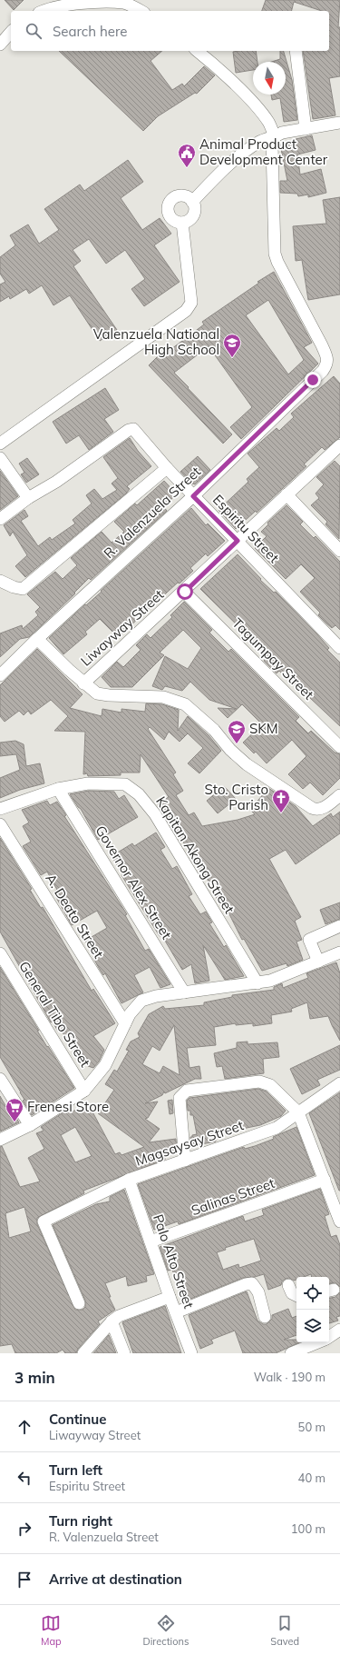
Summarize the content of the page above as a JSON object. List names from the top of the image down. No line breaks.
{"streets":{"street":["R. Valenzuela Street","Espiritu Street","Liwayway Street","Tagumpay Street","Kapitan Akong Street","Governor Alex Street","A. Deato Street","General Tibo Street","Magsaysay Street","Salinas Street","Palo Alto Street"]},"crossings":[["R. Valenzuela Street","Espiritu Street"],["Espiritu Street","Liwayway Street"],["Liwayway Street","Tagumpay Street"],["Kapitan Akong Street","Governor Alex Street"],["Magsaysay Street","Palo Alto Street"],["Salinas Street","Palo Alto Street"]],"places":{"public building":["Animal Product Development Center"],"school or university":["Valenzuela National High School","SKM"],"church":["Sto. Cristo Parish"],"supermarket":["Frenesi Store"]},"north":"bottom","page":{"search":"Search here","heading":["3 min","Walk · 190 m"],"list":[["Continue","Liwayway Street","50 m"],["Turn left","Espiritu Street","40 m"],["Turn right","R. Valenzuela Street","100 m"],"Arrive at destination"],"nav":["Map","Directions","Saved"]}}
